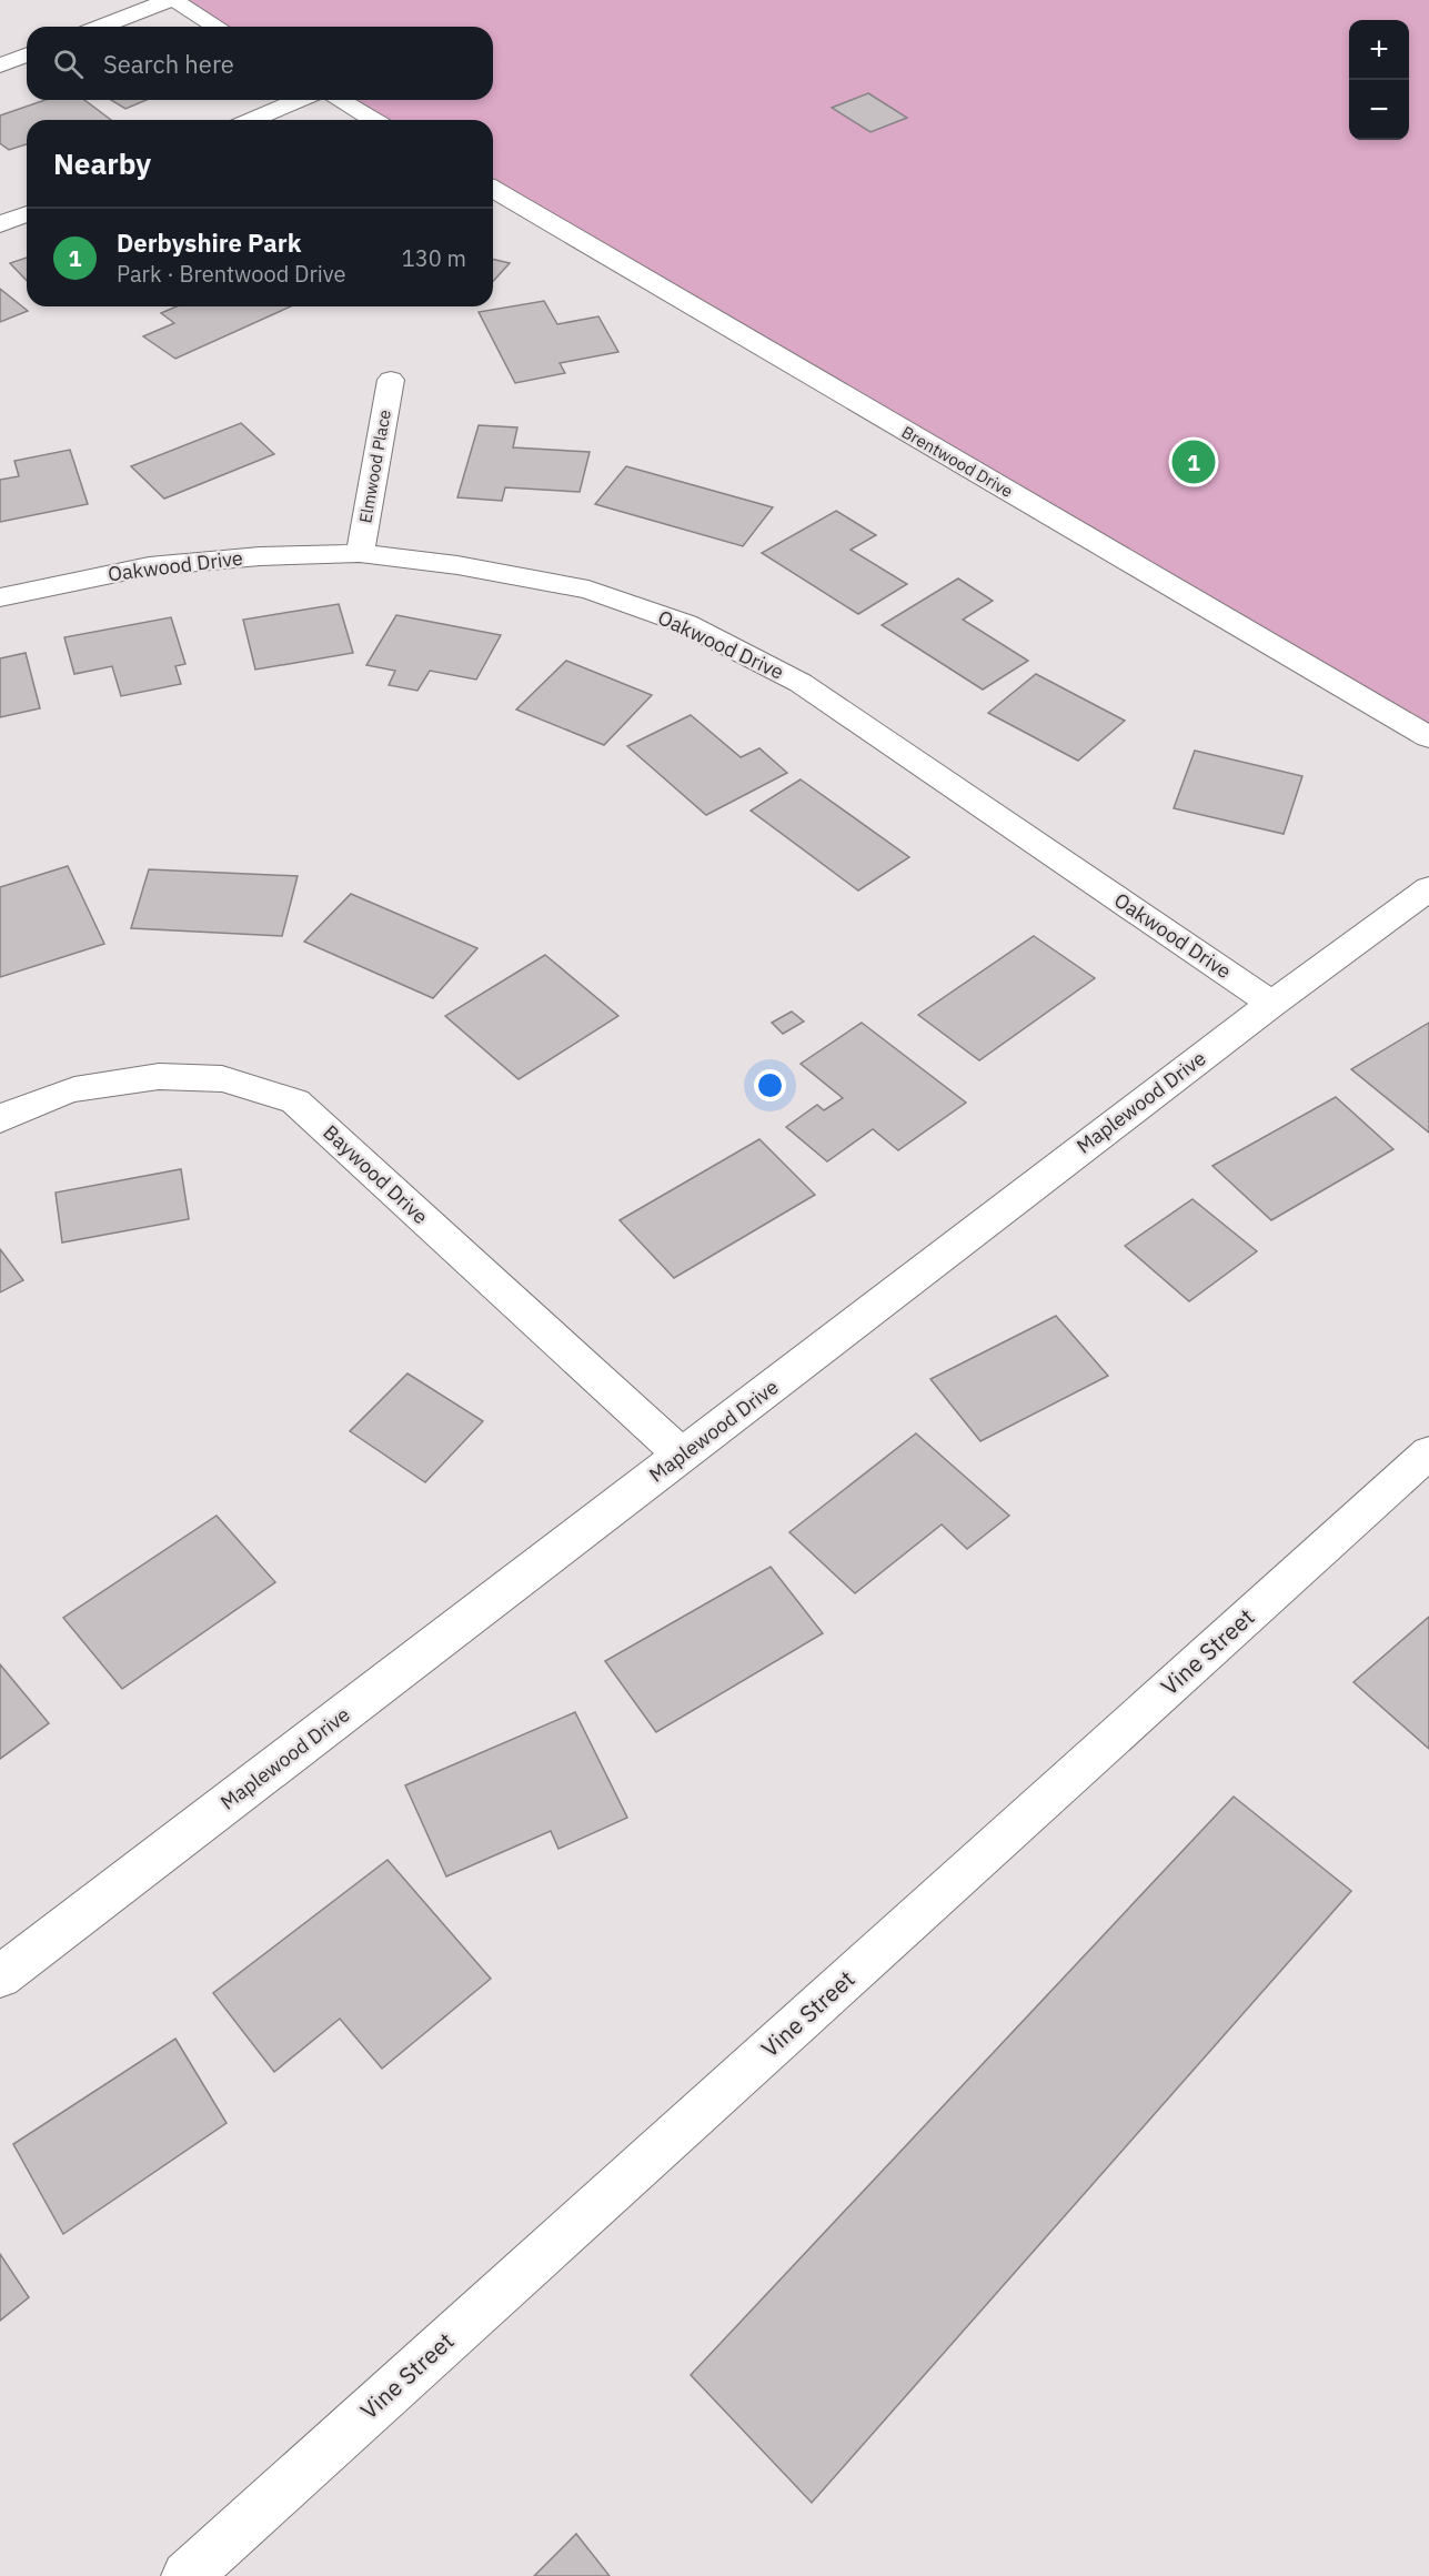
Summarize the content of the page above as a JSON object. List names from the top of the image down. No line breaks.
{"streets":{"street":["Brentwood Drive","Elmwood Place","Oakwood Drive","Maplewood Drive","Baywood Drive","Vine Street"]},"crossings":[["Elmwood Place","Oakwood Drive"],["Oakwood Drive","Maplewood Drive"],["Maplewood Drive","Baywood Drive"]],"page":{"map_buttons":["+","−"],"search":"Search here","heading":"Nearby","list":[{"mark":"1","name":"Derbyshire Park","note":"Park · Brentwood Drive","value":"130 m"}],"pins":"1"}}
